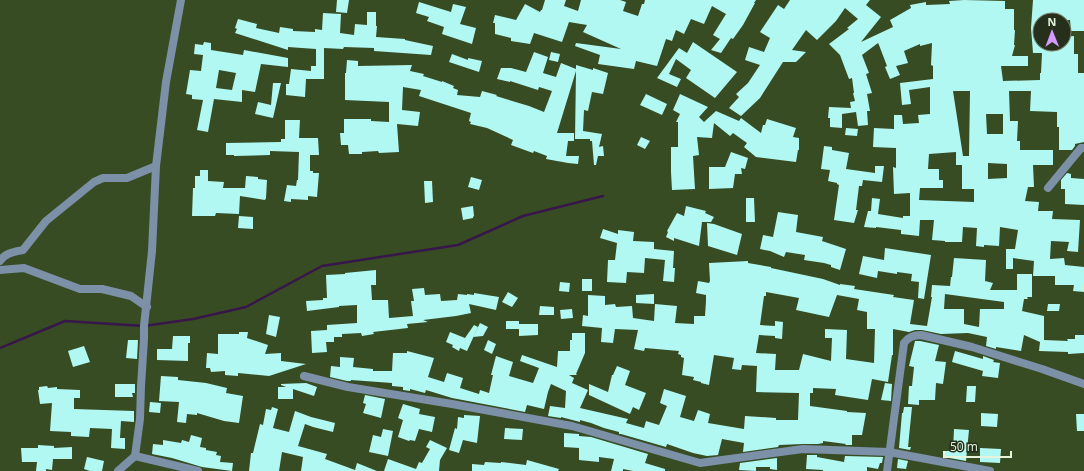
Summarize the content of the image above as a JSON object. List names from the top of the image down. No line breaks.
{"scale_bar":"50 m","north":"top"}
